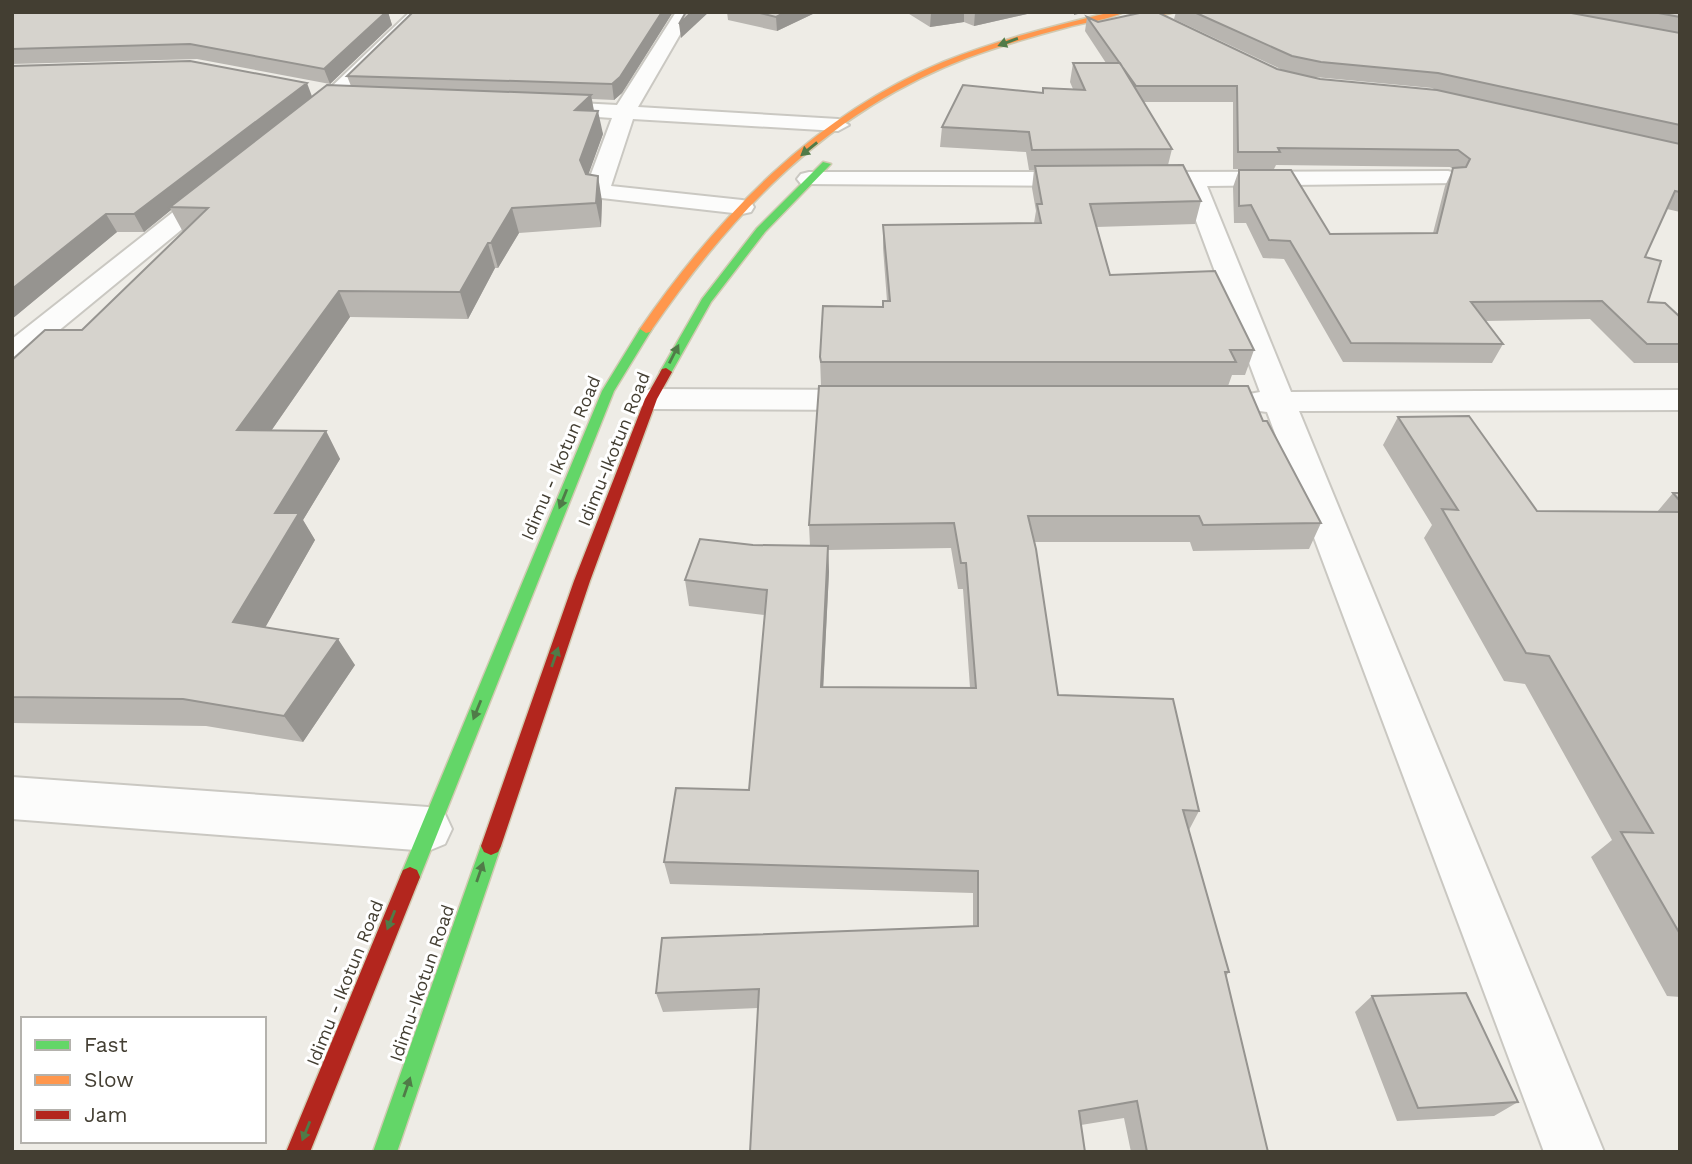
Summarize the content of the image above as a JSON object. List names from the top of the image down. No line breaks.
{"streets":{"main road":["Idimu-Ikotun Road","Idimu - Ikotun Road"]},"one_way":["Idimu-Ikotun Road","Idimu - Ikotun Road"],"legend":["Fast","Slow","Jam"]}
